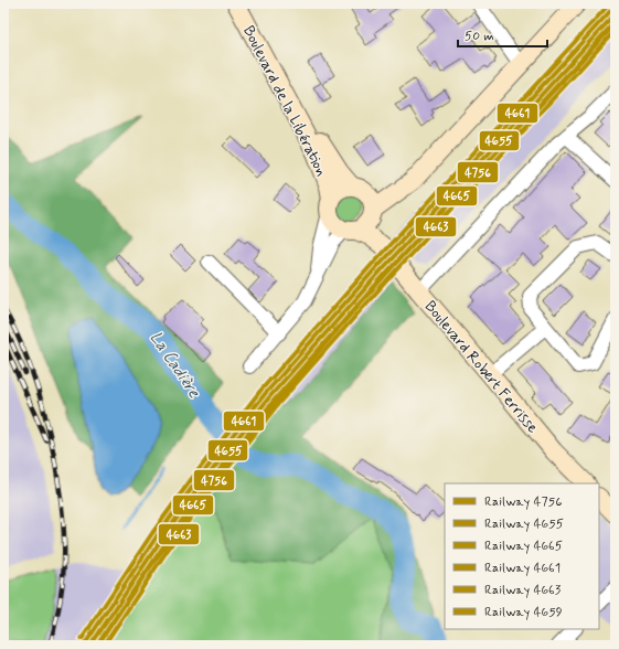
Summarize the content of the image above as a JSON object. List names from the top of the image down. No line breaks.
{"streets":{"street":["Boulevard de la Libération","Boulevard Robert Ferrisse"]},"crossings":[["Boulevard de la Libération","Boulevard Robert Ferrisse"]],"water":["La Cadière"],"lines":["rail line 4659","rail line 4661","rail line 4655","rail line 4665","rail line 4756","rail line 4663"],"legend":["Railway 4756","Railway 4655","Railway 4665","Railway 4661","Railway 4663","Railway 4659"],"scale_bar":"50 m"}
